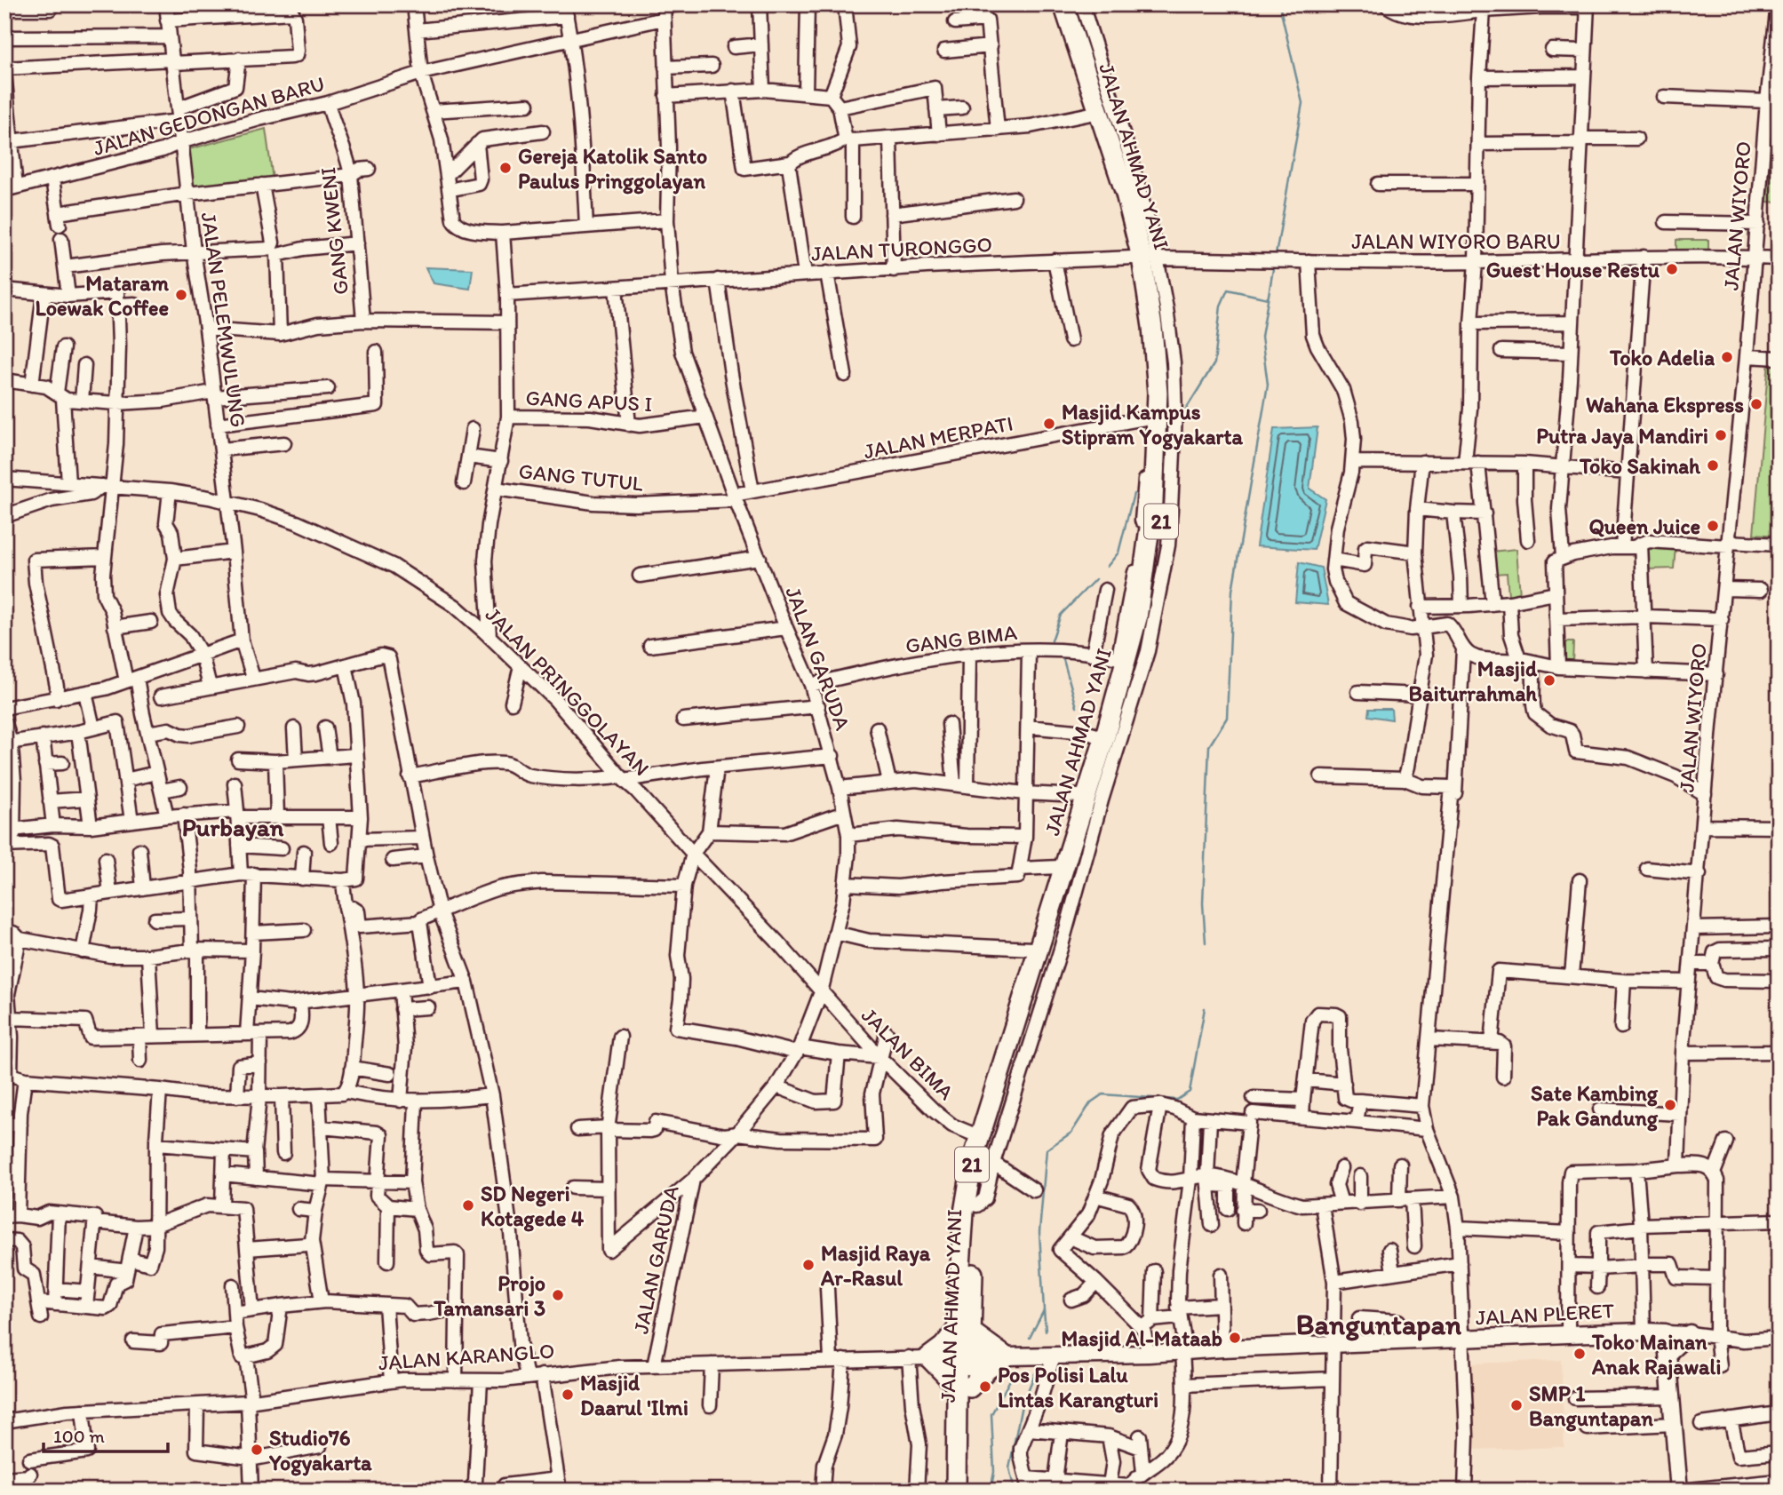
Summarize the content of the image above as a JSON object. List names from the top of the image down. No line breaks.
{"streets":{"highway":["JALAN AHMAD YANI","21"],"main road":["JALAN PLERET"],"street":["JALAN GEDONGAN BARU","JALAN WIYORO","GANG KWENI","JALAN WIYORO BARU","JALAN TURONGGO","JALAN PELEMWULUNG","GANG APUS I","JALAN MERPATI","GANG TUTUL","GANG BIMA","JALAN GARUDA","JALAN PRINGGOLAYAN","JALAN BIMA","JALAN KARANGLO"]},"crossings":[["JALAN GEDONGAN BARU","GANG KWENI"],["JALAN GEDONGAN BARU","JALAN PELEMWULUNG"],["JALAN GEDONGAN BARU","JALAN GARUDA"],["JALAN AHMAD YANI","JALAN PLERET"],["JALAN AHMAD YANI","JALAN KARANGLO"],["JALAN WIYORO","JALAN WIYORO BARU"],["JALAN TURONGGO","JALAN GARUDA"],["JALAN PELEMWULUNG","JALAN PRINGGOLAYAN"],["GANG APUS I","JALAN GARUDA"],["JALAN MERPATI","GANG TUTUL"],["JALAN MERPATI","JALAN GARUDA"],["GANG TUTUL","JALAN GARUDA"],["GANG BIMA","JALAN GARUDA"],["JALAN GARUDA","JALAN PRINGGOLAYAN"],["JALAN GARUDA","JALAN BIMA"],["JALAN GARUDA","JALAN KARANGLO"],["JALAN PRINGGOLAYAN","JALAN BIMA"],["JALAN PLERET","JALAN KARANGLO"]],"districts":["Purbayan","Banguntapan"],"places":["Gereja Katolik Santo Paulus Pringgolayan","Guest House Restu","Mataram Loewak Coffee","Toko Adelia","Wahana Ekspress","Masjid Kampus Stipram Yogyakarta","Putra Jaya Mandiri","Toko Sakinah","Queen Juice","Masjid Baiturrahmah","Sate Kambing Pak Gandung","SD Negeri Kotagede 4","Masjid Raya Ar-Rasul","Projo Tamansari 3","Masjid Al-Mataab","Toko Mainan Anak Rajawali","Pos Polisi Lalu Lintas Karangturi","Masjid Daarul 'Ilmi","SMP 1 Banguntapan","Studio76 Yogyakarta"],"scale_bar":"100 m"}
